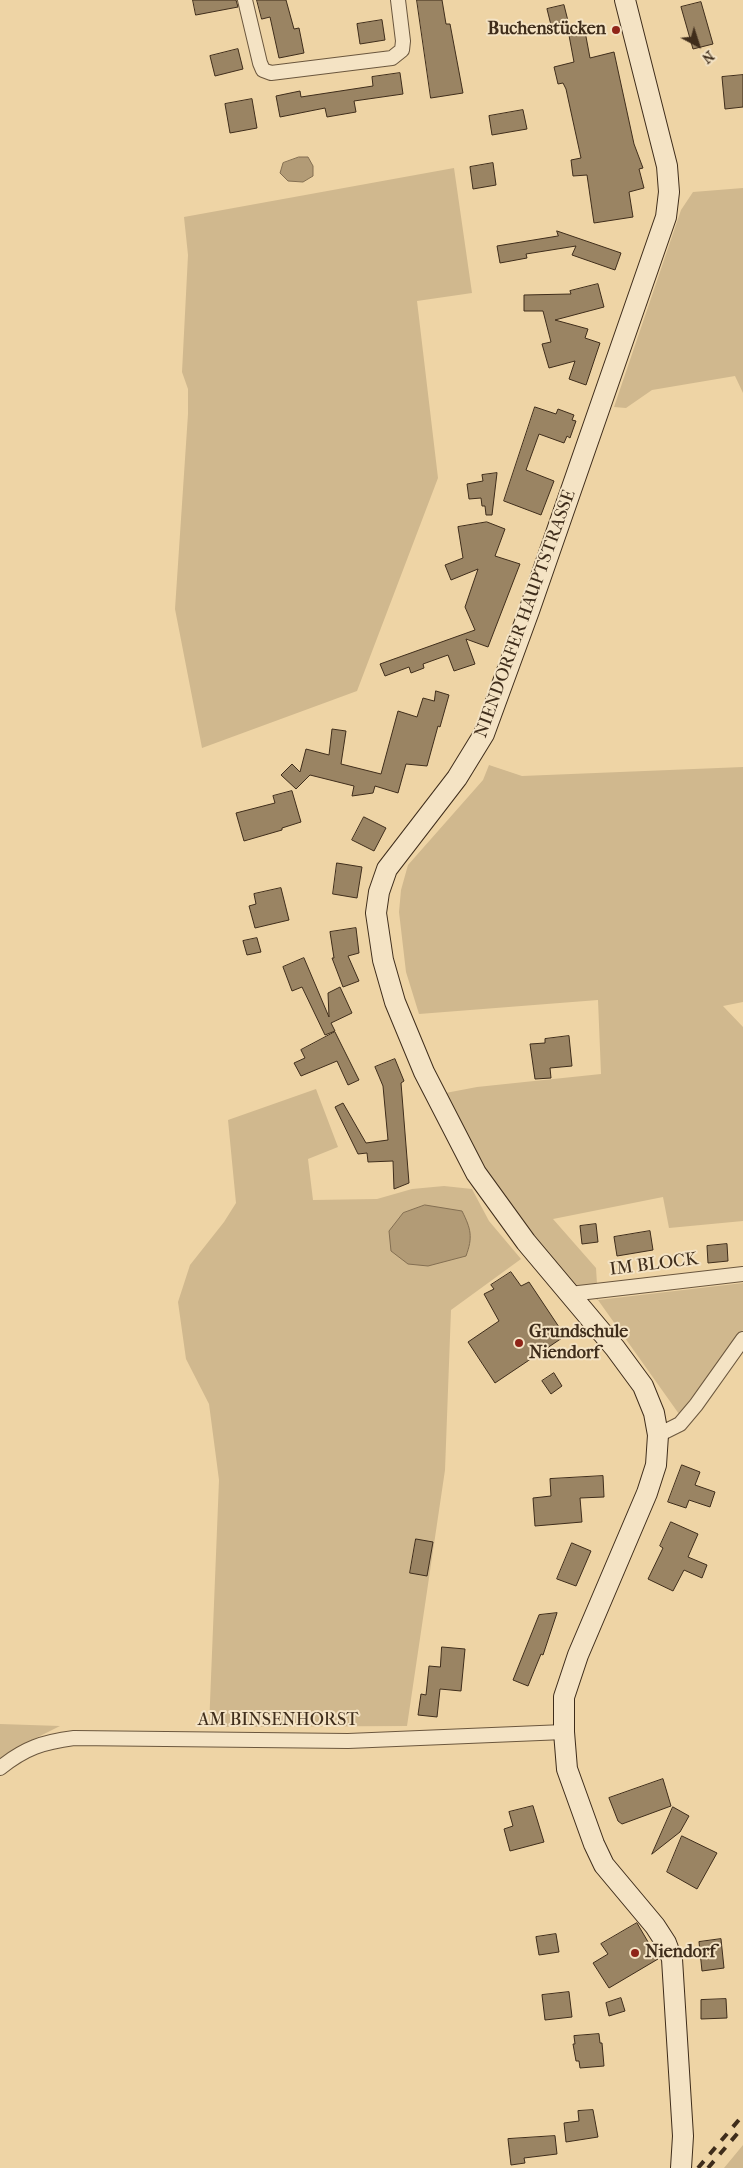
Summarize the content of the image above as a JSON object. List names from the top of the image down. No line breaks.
{"streets":{"main road":["NIENDORFER HAUPTSTRASSE"],"street":["IM BLOCK","AM BINSENHORST"]},"crossings":[["NIENDORFER HAUPTSTRASSE","IM BLOCK"],["NIENDORFER HAUPTSTRASSE","AM BINSENHORST"]],"places":["Buchenstücken","Grundschule Niendorf","Niendorf"],"north":"bottom right"}
